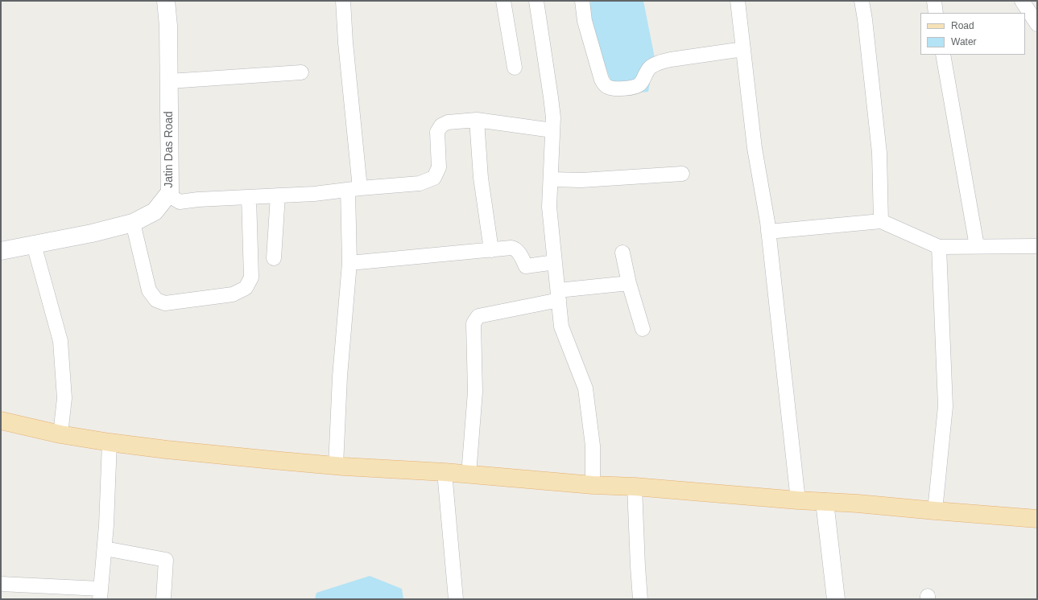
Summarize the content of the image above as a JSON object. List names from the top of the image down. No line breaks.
{"streets":{"street":["Jatin Das Road"]},"legend":["Road","Water"]}
